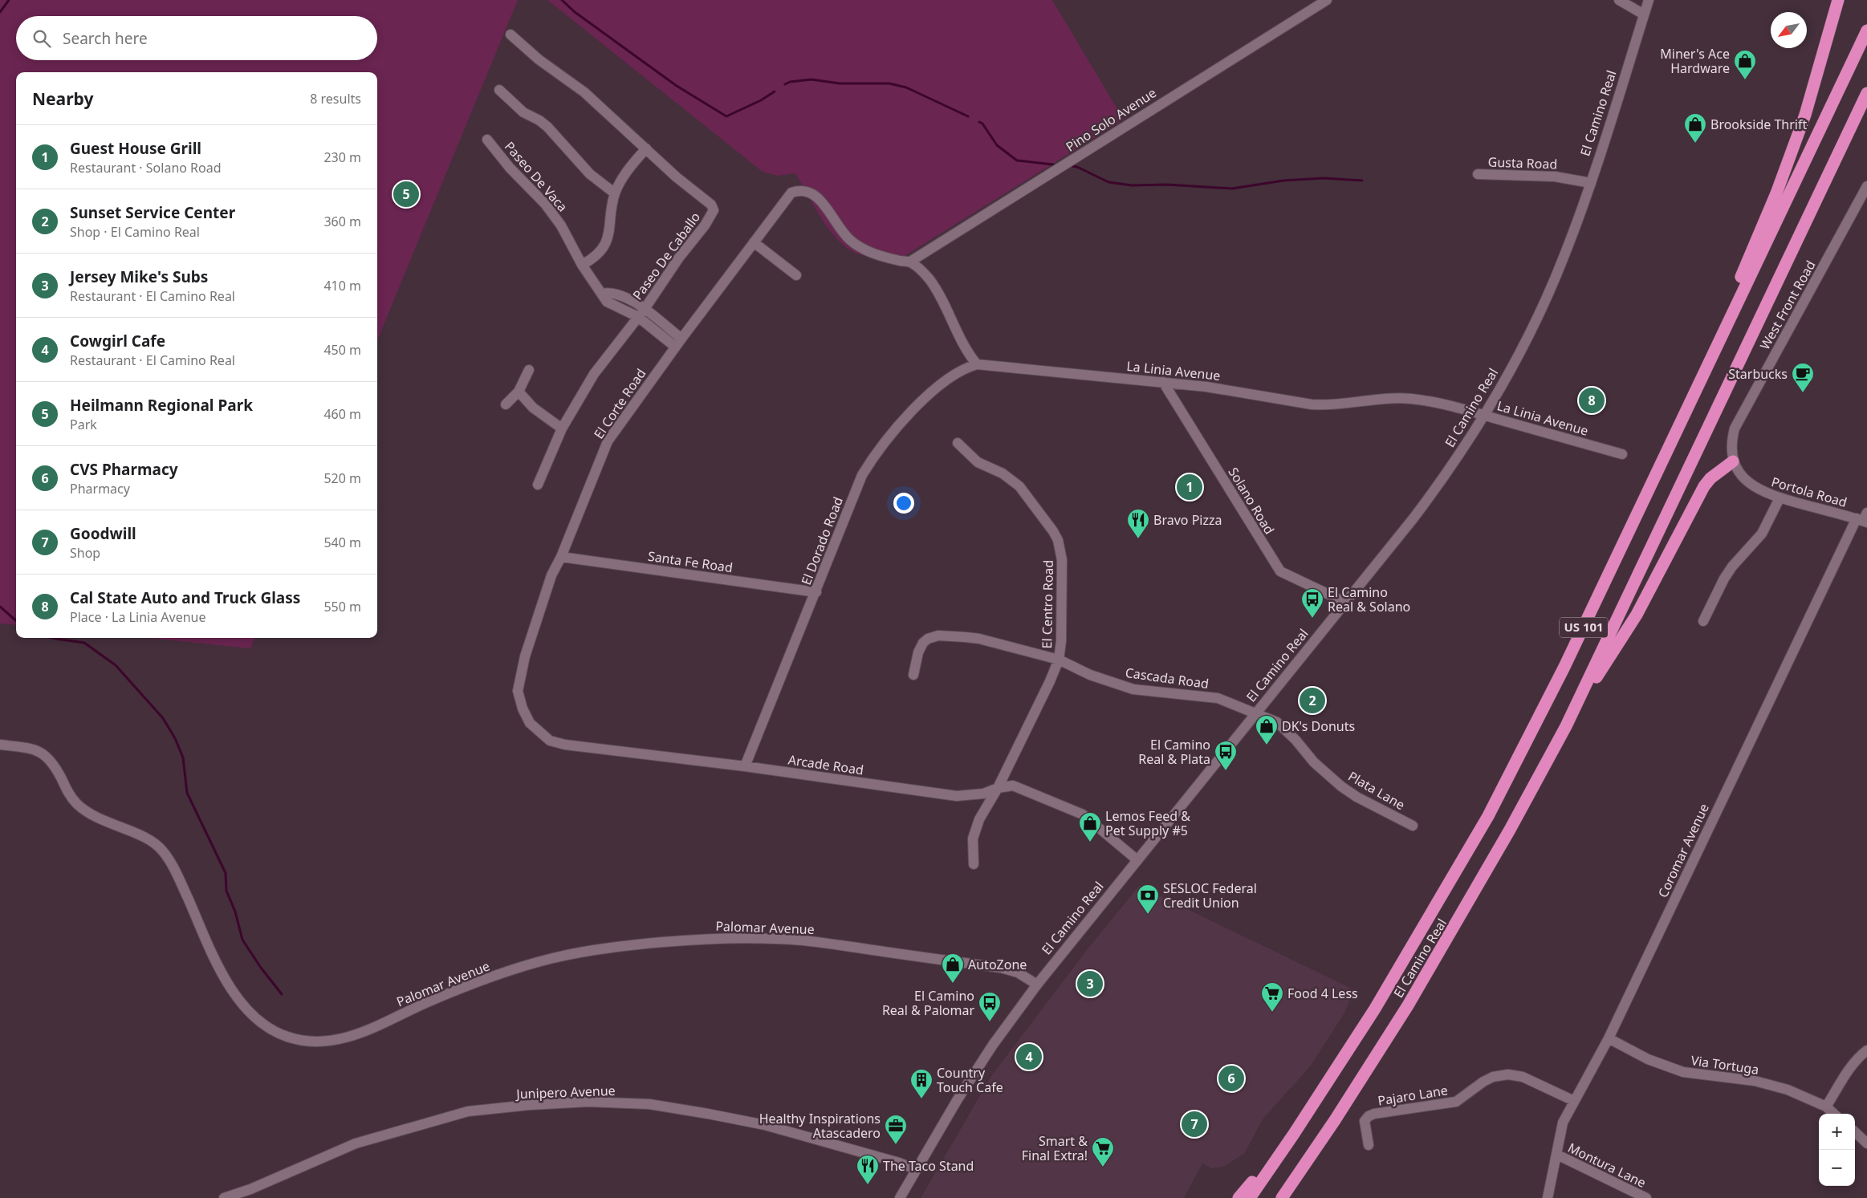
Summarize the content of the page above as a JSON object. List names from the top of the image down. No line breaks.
{"streets":{"highway":["El Camino Real","US 101"],"street":["Pino Solo Avenue","Gusta Road","Paseo De Vaca","Paseo De Caballo","West Front Road","La Linia Avenue","El Corte Road","Portola Road","Solano Road","El Dorado Road","Santa Fe Road","El Centro Road","Cascada Road","Arcade Road","Plata Lane","Coromar Avenue","Palomar Avenue","Via Tortuga","Junipero Avenue","Pajaro Lane","Montura Lane"]},"crossings":[["El Camino Real","Gusta Road"],["El Camino Real","La Linia Avenue"],["El Camino Real","Solano Road"],["El Camino Real","Cascada Road"],["El Camino Real","Arcade Road"],["El Camino Real","Plata Lane"],["El Camino Real","Palomar Avenue"],["El Camino Real","Junipero Avenue"],["Pino Solo Avenue","El Corte Road"],["Paseo De Vaca","Paseo De Caballo"],["Paseo De Vaca","El Corte Road"],["West Front Road","Portola Road"],["La Linia Avenue","Solano Road"],["La Linia Avenue","El Dorado Road"],["El Corte Road","Santa Fe Road"],["El Corte Road","Arcade Road"],["Portola Road","Coromar Avenue"],["El Dorado Road","Santa Fe Road"],["El Dorado Road","Arcade Road"],["El Centro Road","Cascada Road"],["El Centro Road","Arcade Road"],["Cascada Road","Plata Lane"],["Coromar Avenue","Via Tortuga"],["Coromar Avenue","Pajaro Lane"],["Coromar Avenue","Montura Lane"]],"places":{"shop":["Miner's Ace Hardware","Brookside Thrift","DK's Donuts","Lemos Feed & Pet Supply #5","AutoZone"],"cafe":["Starbucks"],"restaurant":["Bravo Pizza","The Taco Stand"],"bus stop":["El Camino Real & Solano","El Camino Real & Plata","El Camino Real & Palomar"],"bank":["SESLOC Federal Credit Union"],"supermarket":["Food 4 Less","Smart & Final Extra!"],"building":["Country Touch Cafe"],"office":["Healthy Inspirations Atascadero"]},"north":"bottom left","page":{"search":"Search here","heading":["Nearby","8 results"],"list":[{"mark":"1","name":"Guest House Grill","note":"Restaurant · Solano Road","value":"230 m"},{"mark":"2","name":"Sunset Service Center","note":"Shop · El Camino Real","value":"360 m"},{"mark":"3","name":"Jersey Mike's Subs","note":"Restaurant · El Camino Real","value":"410 m"},{"mark":"4","name":"Cowgirl Cafe","note":"Restaurant · El Camino Real","value":"450 m"},{"mark":"5","name":"Heilmann Regional Park","note":"Park","value":"460 m"},{"mark":"6","name":"CVS Pharmacy","note":"Pharmacy","value":"520 m"},{"mark":"7","name":"Goodwill","note":"Shop","value":"540 m"},{"mark":"8","name":"Cal State Auto and Truck Glass","note":"Place · La Linia Avenue","value":"550 m"}],"pins":["5","8","1","2","3","4","6","7"],"map_buttons":["+","−"]}}
